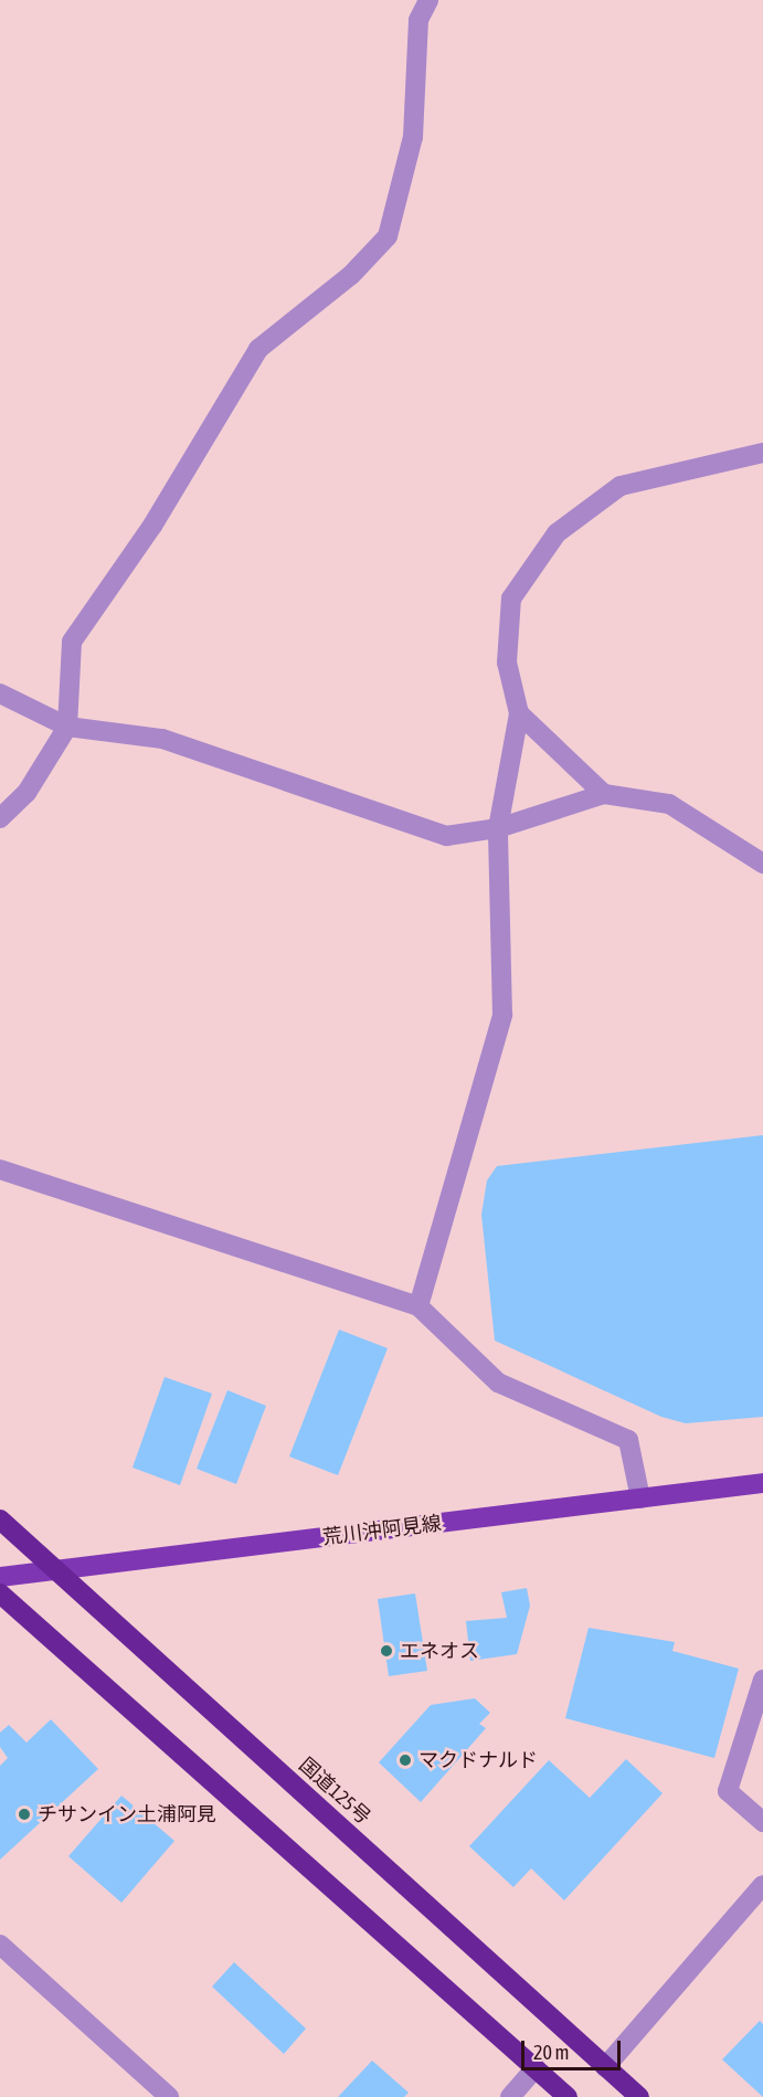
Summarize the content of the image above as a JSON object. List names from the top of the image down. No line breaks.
{"streets":{"highway":["国道125号"],"main road":["荒川沖阿見線"]},"crossings":[["荒川沖阿見線","国道125号"]],"places":["エネオス","マクドナルド","チサンイン土浦阿見"],"scale_bar":"20 m"}
